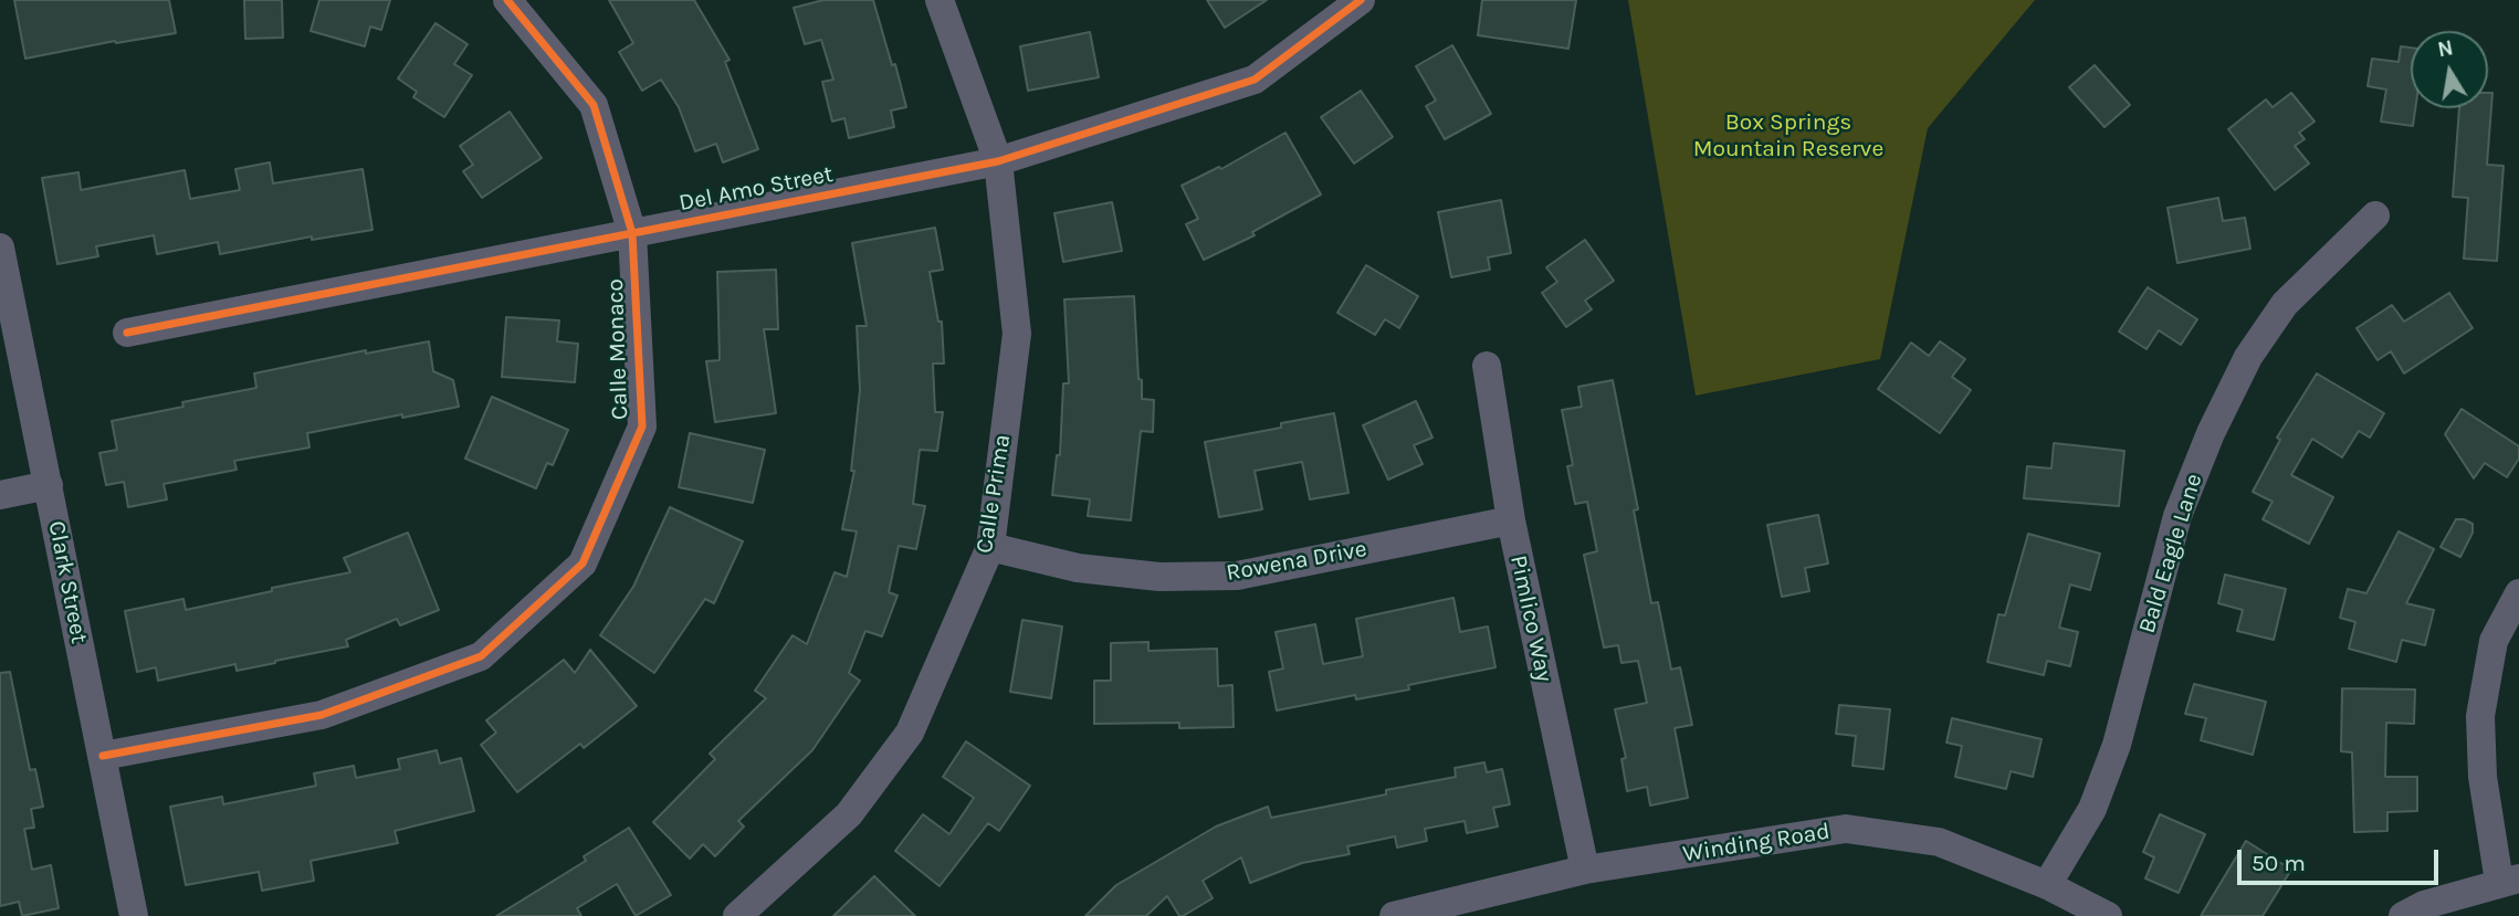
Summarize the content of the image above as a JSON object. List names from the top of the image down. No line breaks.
{"streets":{"street":["Del Amo Street","Calle Monaco","Calle Prima","Bald Eagle Lane","Rowena Drive","Clark Street","Pimlico Way","Winding Road"]},"crossings":[["Del Amo Street","Calle Monaco"],["Del Amo Street","Calle Prima"],["Calle Monaco","Clark Street"],["Calle Prima","Rowena Drive"],["Bald Eagle Lane","Winding Road"],["Rowena Drive","Pimlico Way"],["Pimlico Way","Winding Road"]],"parks":["Box Springs Mountain Reserve"],"scale_bar":"50 m","north":"top"}
